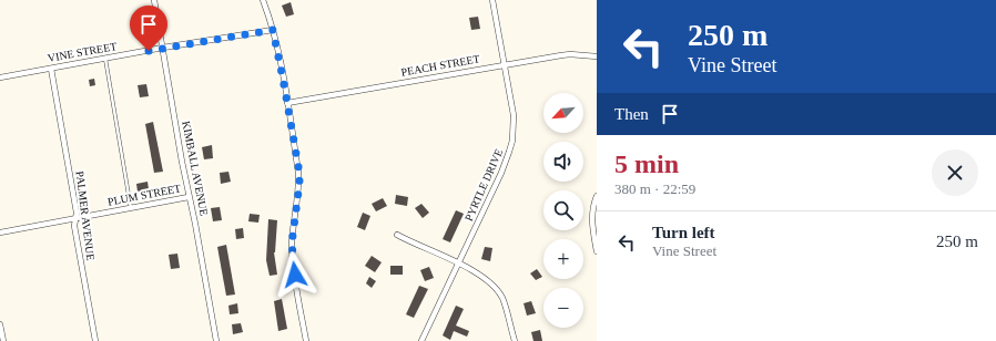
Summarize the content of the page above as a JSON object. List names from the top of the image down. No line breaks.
{"streets":{"street":["VINE STREET","PEACH STREET","KIMBALL AVENUE","PYRTLE DRIVE","PLUM STREET","PALMER AVENUE"]},"crossings":[["VINE STREET","KIMBALL AVENUE"],["VINE STREET","PALMER AVENUE"],["PEACH STREET","PYRTLE DRIVE"],["KIMBALL AVENUE","PLUM STREET"],["PLUM STREET","PALMER AVENUE"]],"north":"bottom left","page":{"turn":["250 m","Vine Street"],"map_buttons":["+","−"],"then":"Then","heading":["5 min","380 m · 22:59"],"list":[{"name":"Turn left","note":"Vine Street","value":"250 m"}]}}
